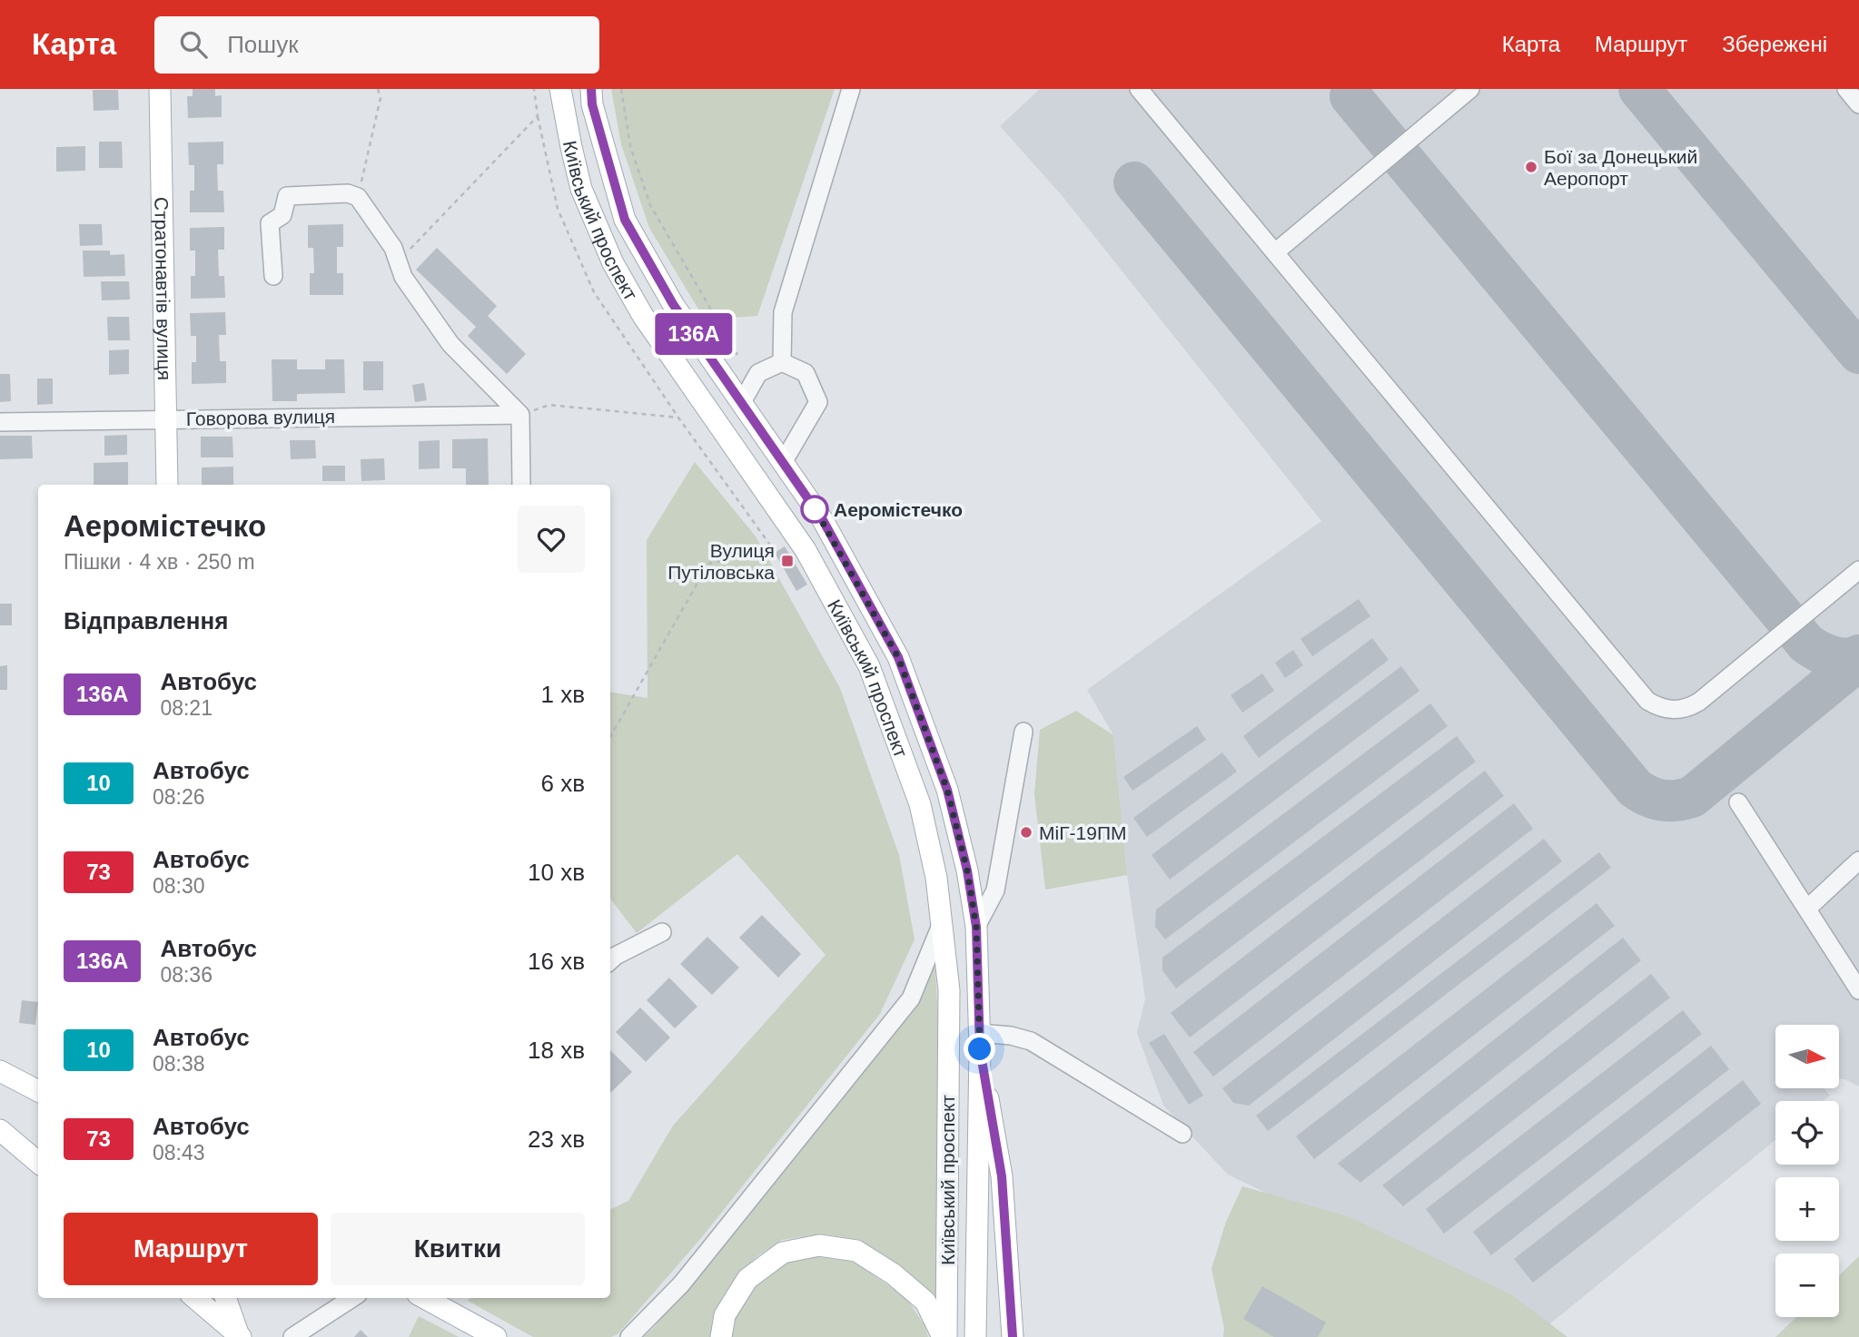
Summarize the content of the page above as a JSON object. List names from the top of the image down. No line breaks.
{"streets":{"main road":["Київський проспект","Стратонавтів вулиця"],"street":["Говорова вулиця"]},"crossings":[["Стратонавтів вулиця","Говорова вулиця"]],"places":{"other":["Бої за Донецький Аеропорт","Аеромістечко","МіГ-19ПМ"],"transit":["Вулиця Путіловська"]},"lines":["bus line 136А"],"north":"right","page":{"header":"Карта","search":"Пошук","nav":["Карта","Маршрут","Збережені"],"on_map":"136А","heading":[["Аеромістечко","Пішки · 4 хв · 250 m"],"Відправлення"],"list":[{"mark":"136А","name":"Автобус","note":"08:21","value":"1 хв"},{"mark":"10","name":"Автобус","note":"08:26","value":"6 хв"},{"mark":"73","name":"Автобус","note":"08:30","value":"10 хв"},{"mark":"136А","name":"Автобус","note":"08:36","value":"16 хв"},{"mark":"10","name":"Автобус","note":"08:38","value":"18 хв"},{"mark":"73","name":"Автобус","note":"08:43","value":"23 хв"}],"map_buttons":["+","−"],"buttons":["Маршрут","Квитки"]}}
